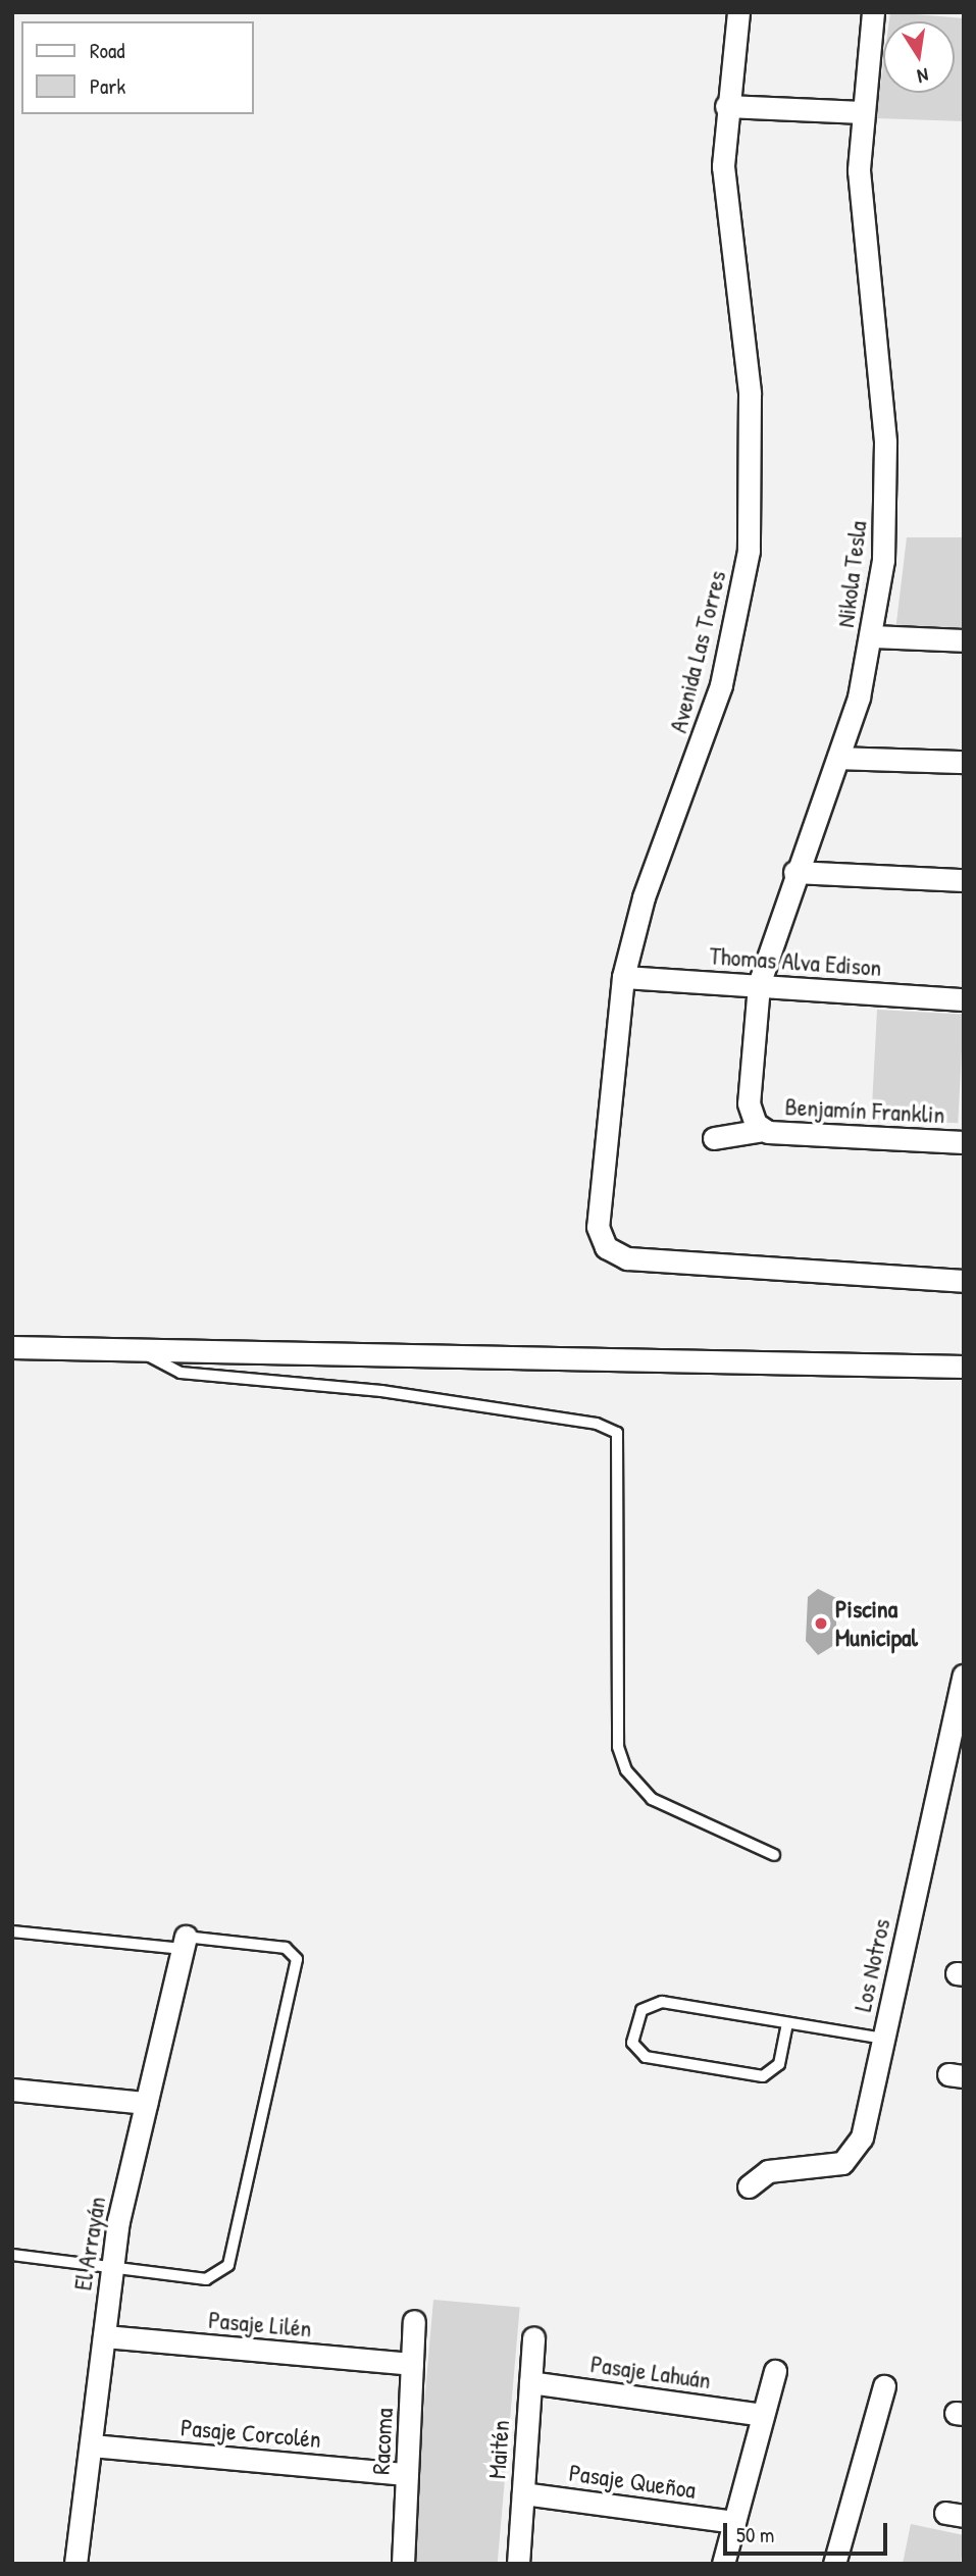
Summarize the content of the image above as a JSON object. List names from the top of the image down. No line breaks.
{"streets":{"street":["Nikola Tesla","Avenida Las Torres","Thomas Alva Edison","Benjamín Franklin","Los Notros","El Arrayán","Pasaje Lilén","Pasaje Lahuán","Pasaje Corcolén","Racoma","Maitén","Pasaje Queñoa"]},"crossings":[["Nikola Tesla","Thomas Alva Edison"],["Nikola Tesla","Benjamín Franklin"],["Avenida Las Torres","Thomas Alva Edison"],["El Arrayán","Pasaje Lilén"],["El Arrayán","Pasaje Corcolén"],["Pasaje Lilén","Racoma"],["Pasaje Lahuán","Maitén"],["Pasaje Corcolén","Racoma"],["Maitén","Pasaje Queñoa"]],"places":["Piscina Municipal"],"legend":["Road","Park"],"scale_bar":"50 m","north":"bottom"}
